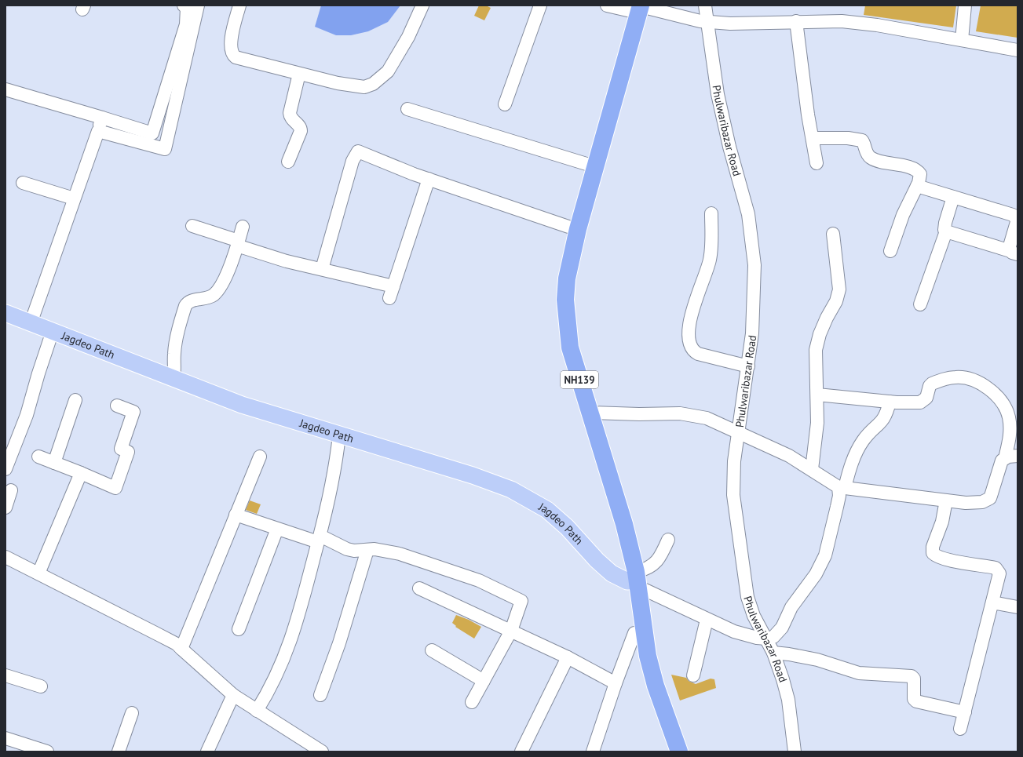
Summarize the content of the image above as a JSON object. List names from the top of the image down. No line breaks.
{"streets":{"highway":["NH139"],"main road":["Jagdeo Path"],"street":["Phulwaribazar Road"]},"crossings":[["Jagdeo Path","NH139"]]}
